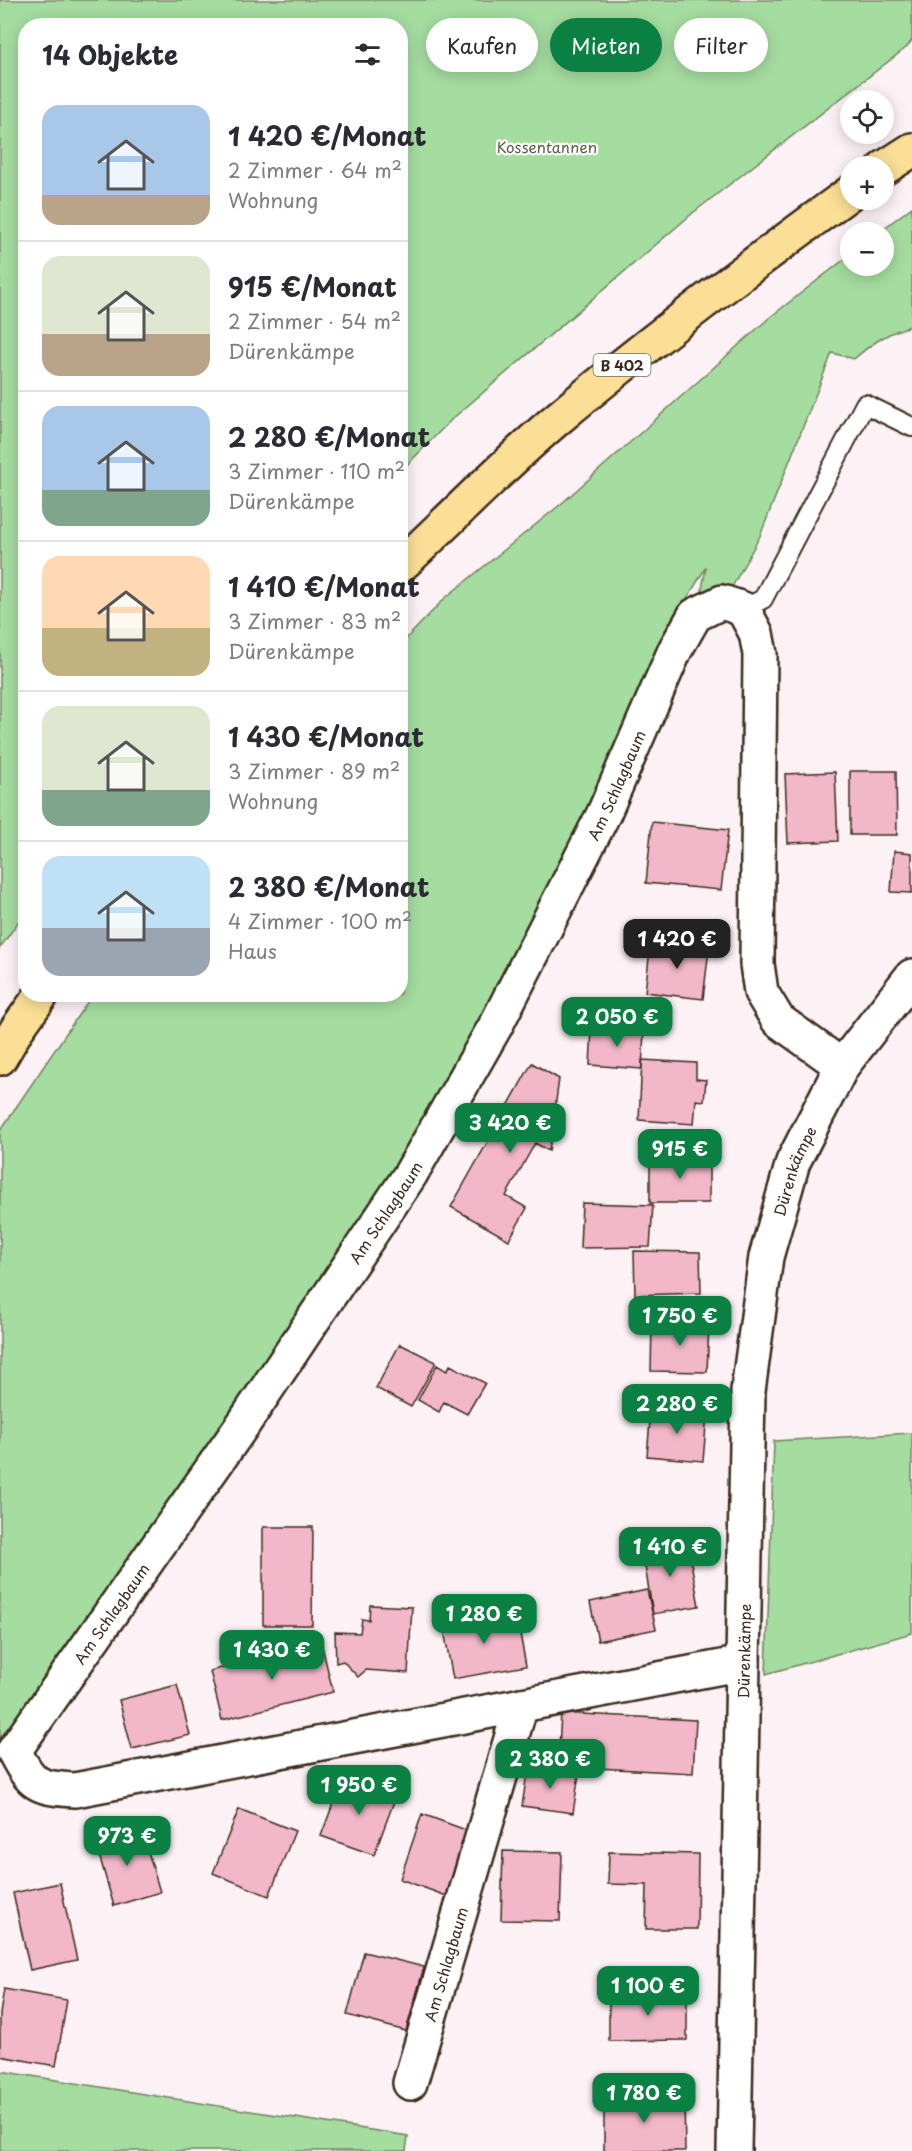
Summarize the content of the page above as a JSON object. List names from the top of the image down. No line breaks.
{"streets":{"main road":["B 402"],"street":["Am Schlagbaum","Dürenkämpe"]},"crossings":[["Am Schlagbaum","Dürenkämpe"]],"parks":["Kossentannen"],"page":{"chip":["Kaufen","Mieten","Filter"],"heading":"14 Objekte","map_buttons":["+","−"],"list":[{"name":"1 420 €/Monat","note":"2 Zimmer · 64 m² · Wohnung"},{"name":"915 €/Monat","note":"2 Zimmer · 54 m² · Dürenkämpe"},{"name":"2 280 €/Monat","note":"3 Zimmer · 110 m² · Dürenkämpe"},{"name":"1 410 €/Monat","note":"3 Zimmer · 83 m² · Dürenkämpe"},{"name":"1 430 €/Monat","note":"3 Zimmer · 89 m² · Wohnung"},{"name":"2 380 €/Monat","note":"4 Zimmer · 100 m² · Haus"}],"price":["1 420 €","2 050 €","3 420 €","915 €","1 750 €","2 280 €","1 410 €","1 280 €","1 430 €","2 380 €","1 950 €","973 €","1 100 €","1 780 €"]}}
